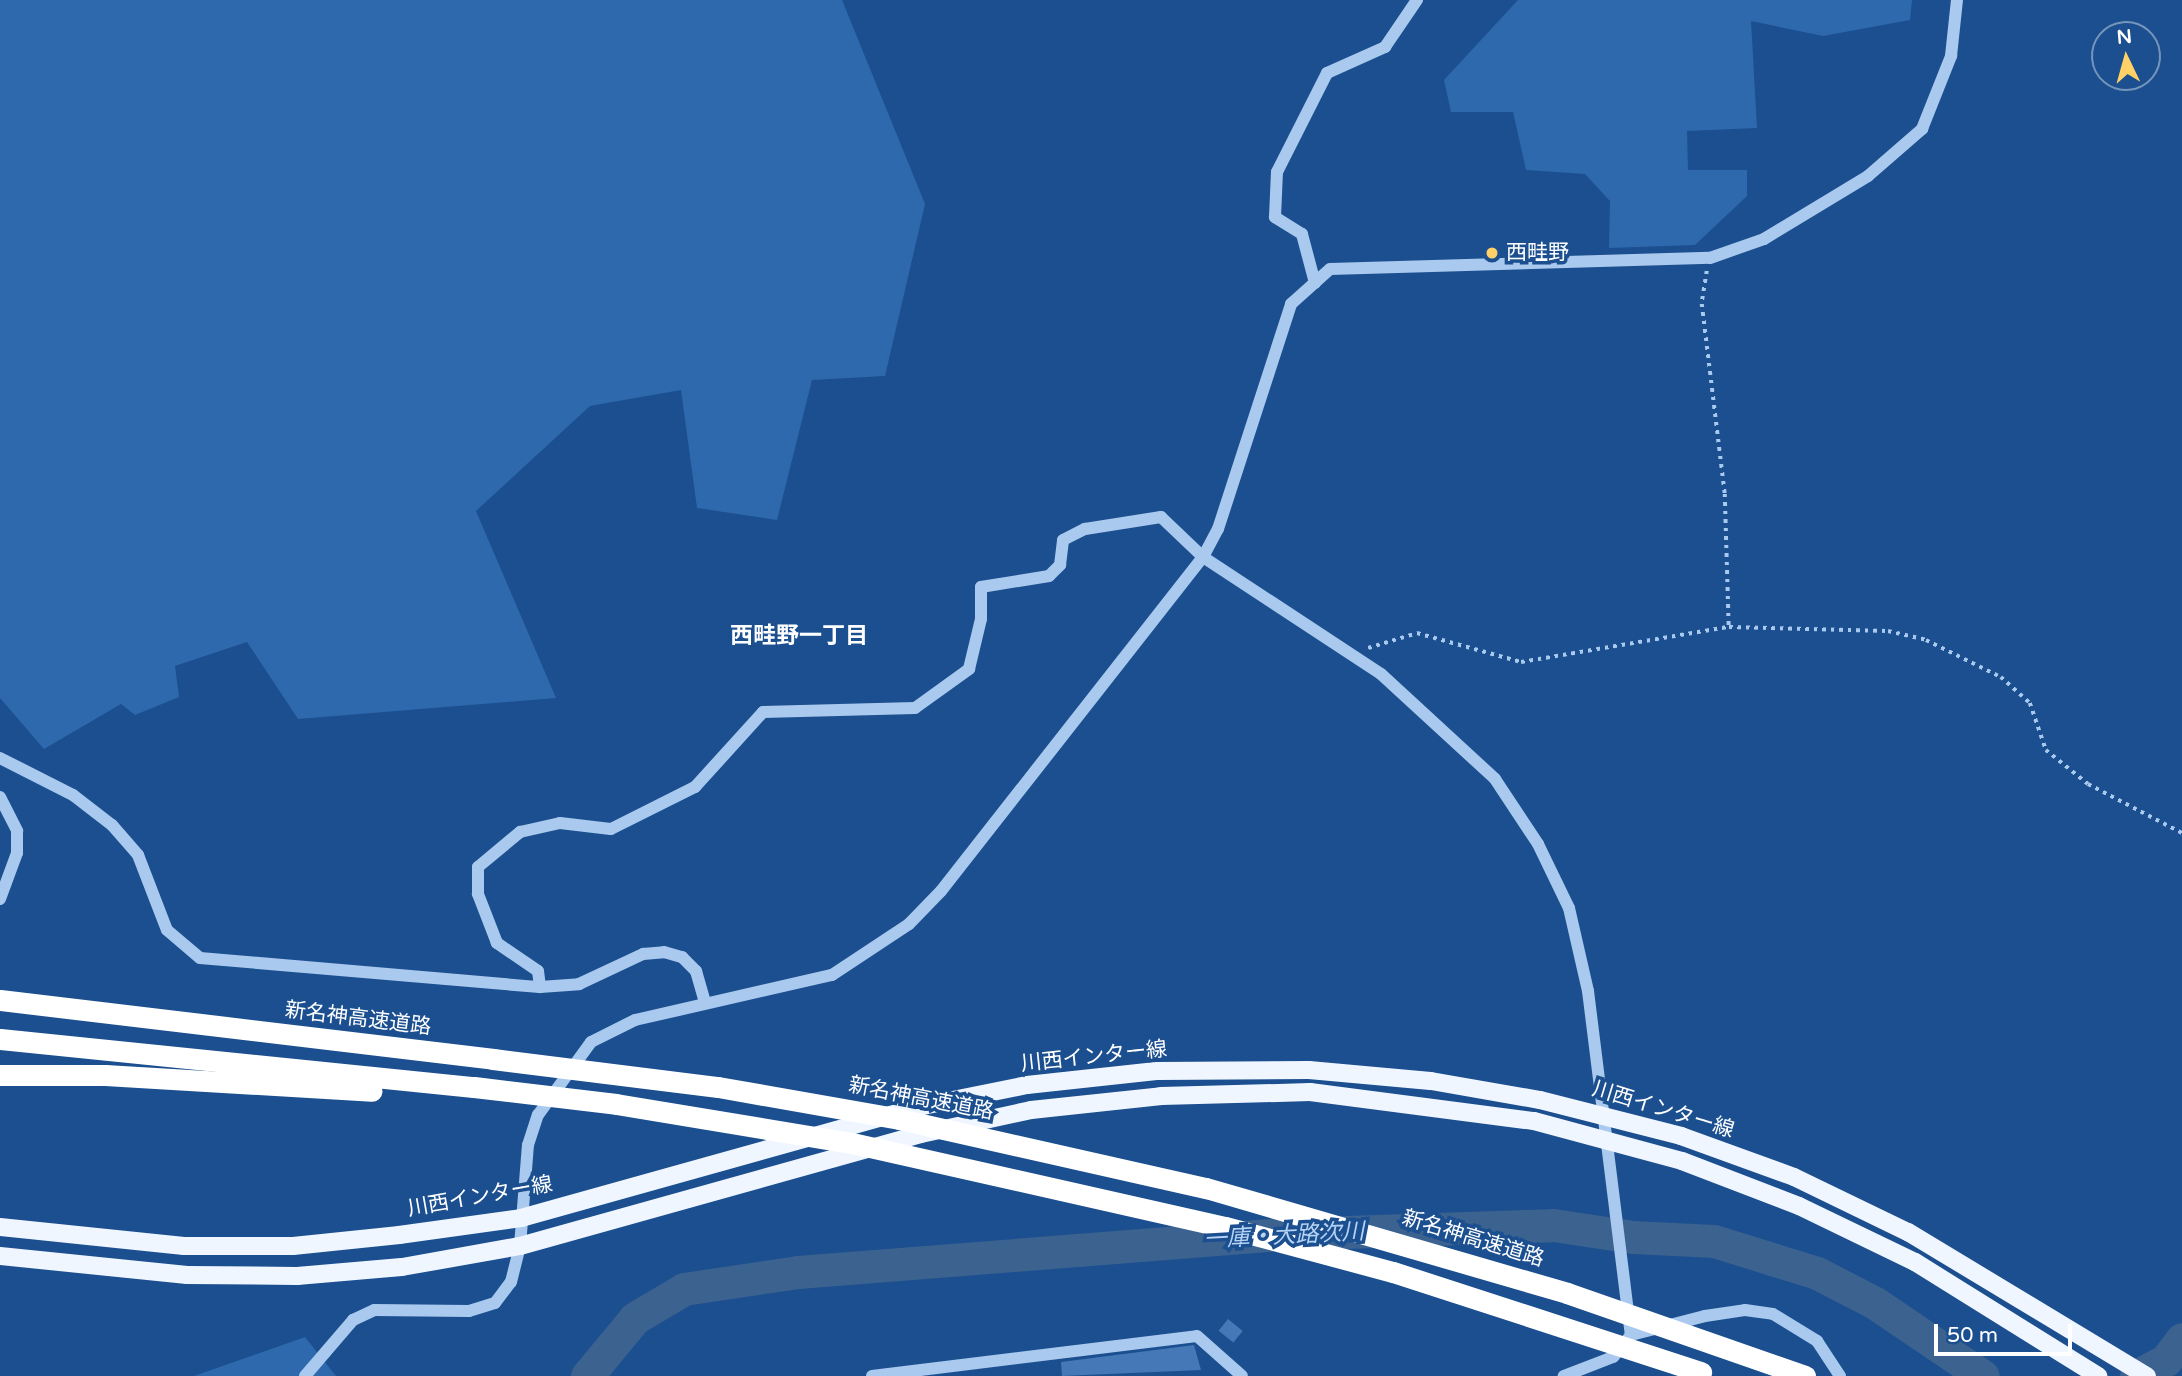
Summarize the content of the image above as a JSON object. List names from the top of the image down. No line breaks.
{"streets":{"highway":["新名神高速道路"],"main road":["川西インター線"]},"districts":["西畦野一丁目"],"water":["一庫・大路次川"],"places":["西畦野"],"scale_bar":"50 m","north":"top"}
